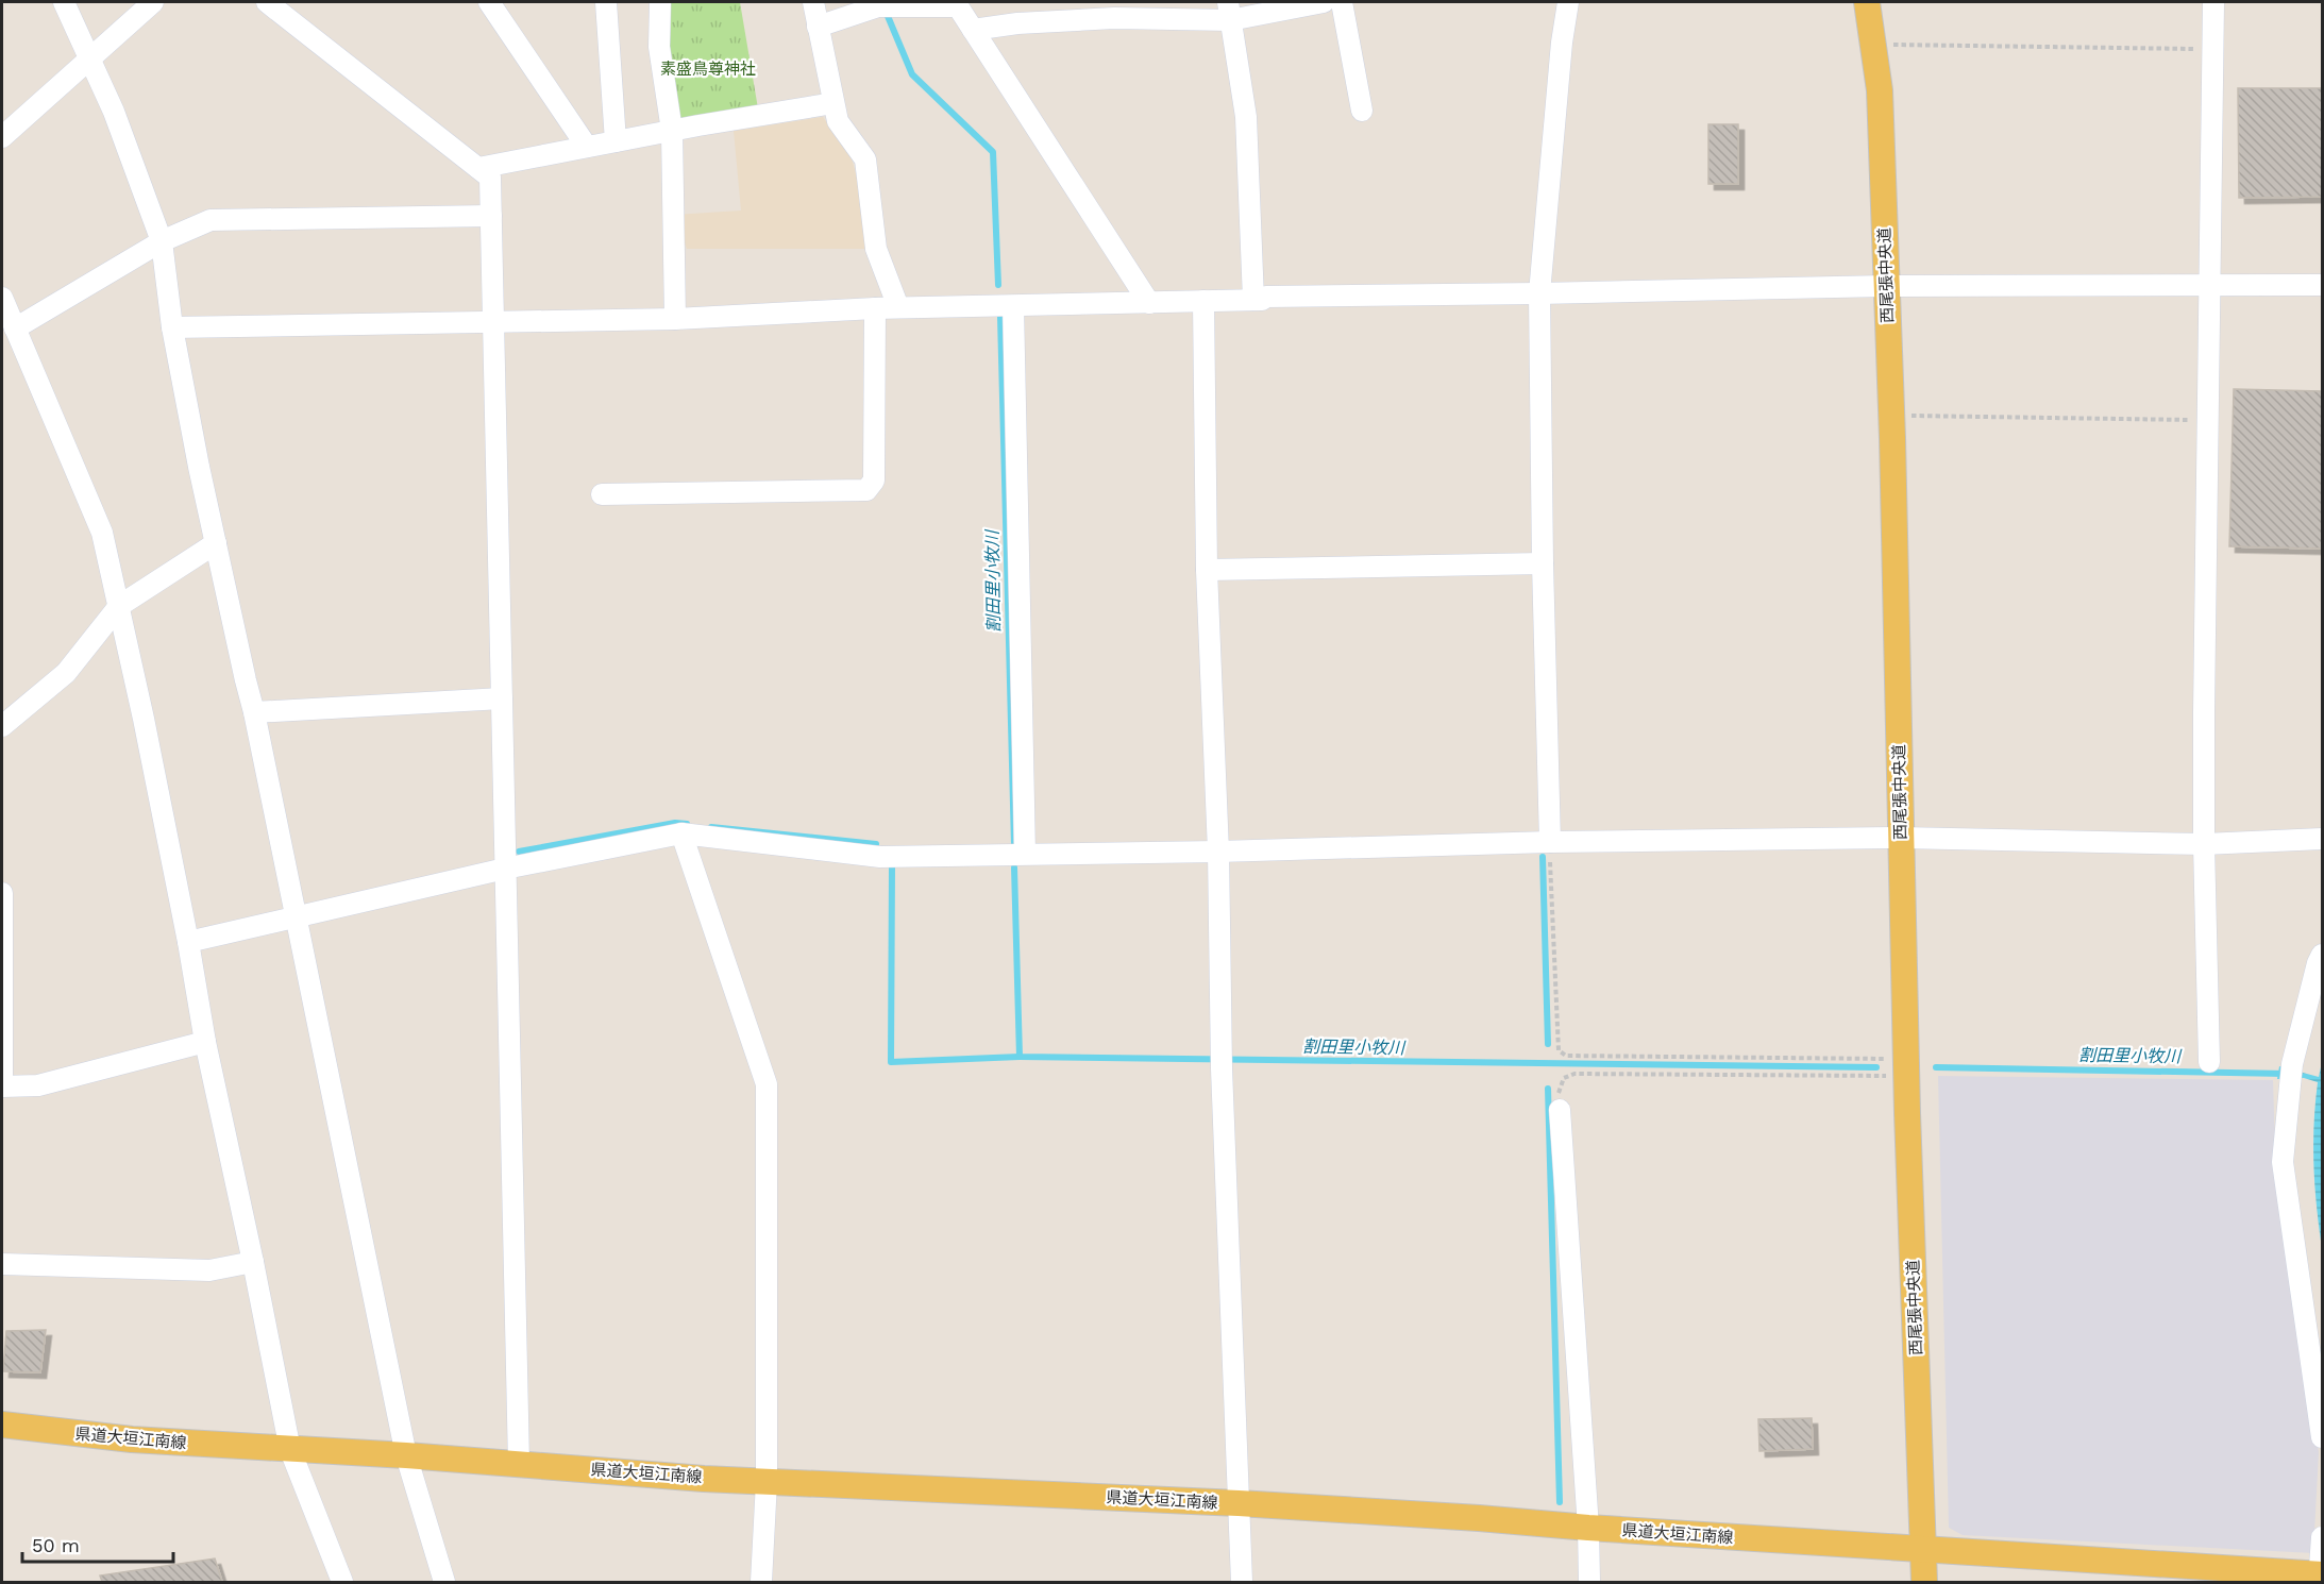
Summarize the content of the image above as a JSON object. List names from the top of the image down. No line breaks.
{"streets":{"main road":["西尾張中央道","県道大垣江南線"]},"crossings":[["西尾張中央道","県道大垣江南線"]],"water":["割田里小牧川"],"parks":["素盛鳥尊神社"],"scale_bar":"50 m"}
